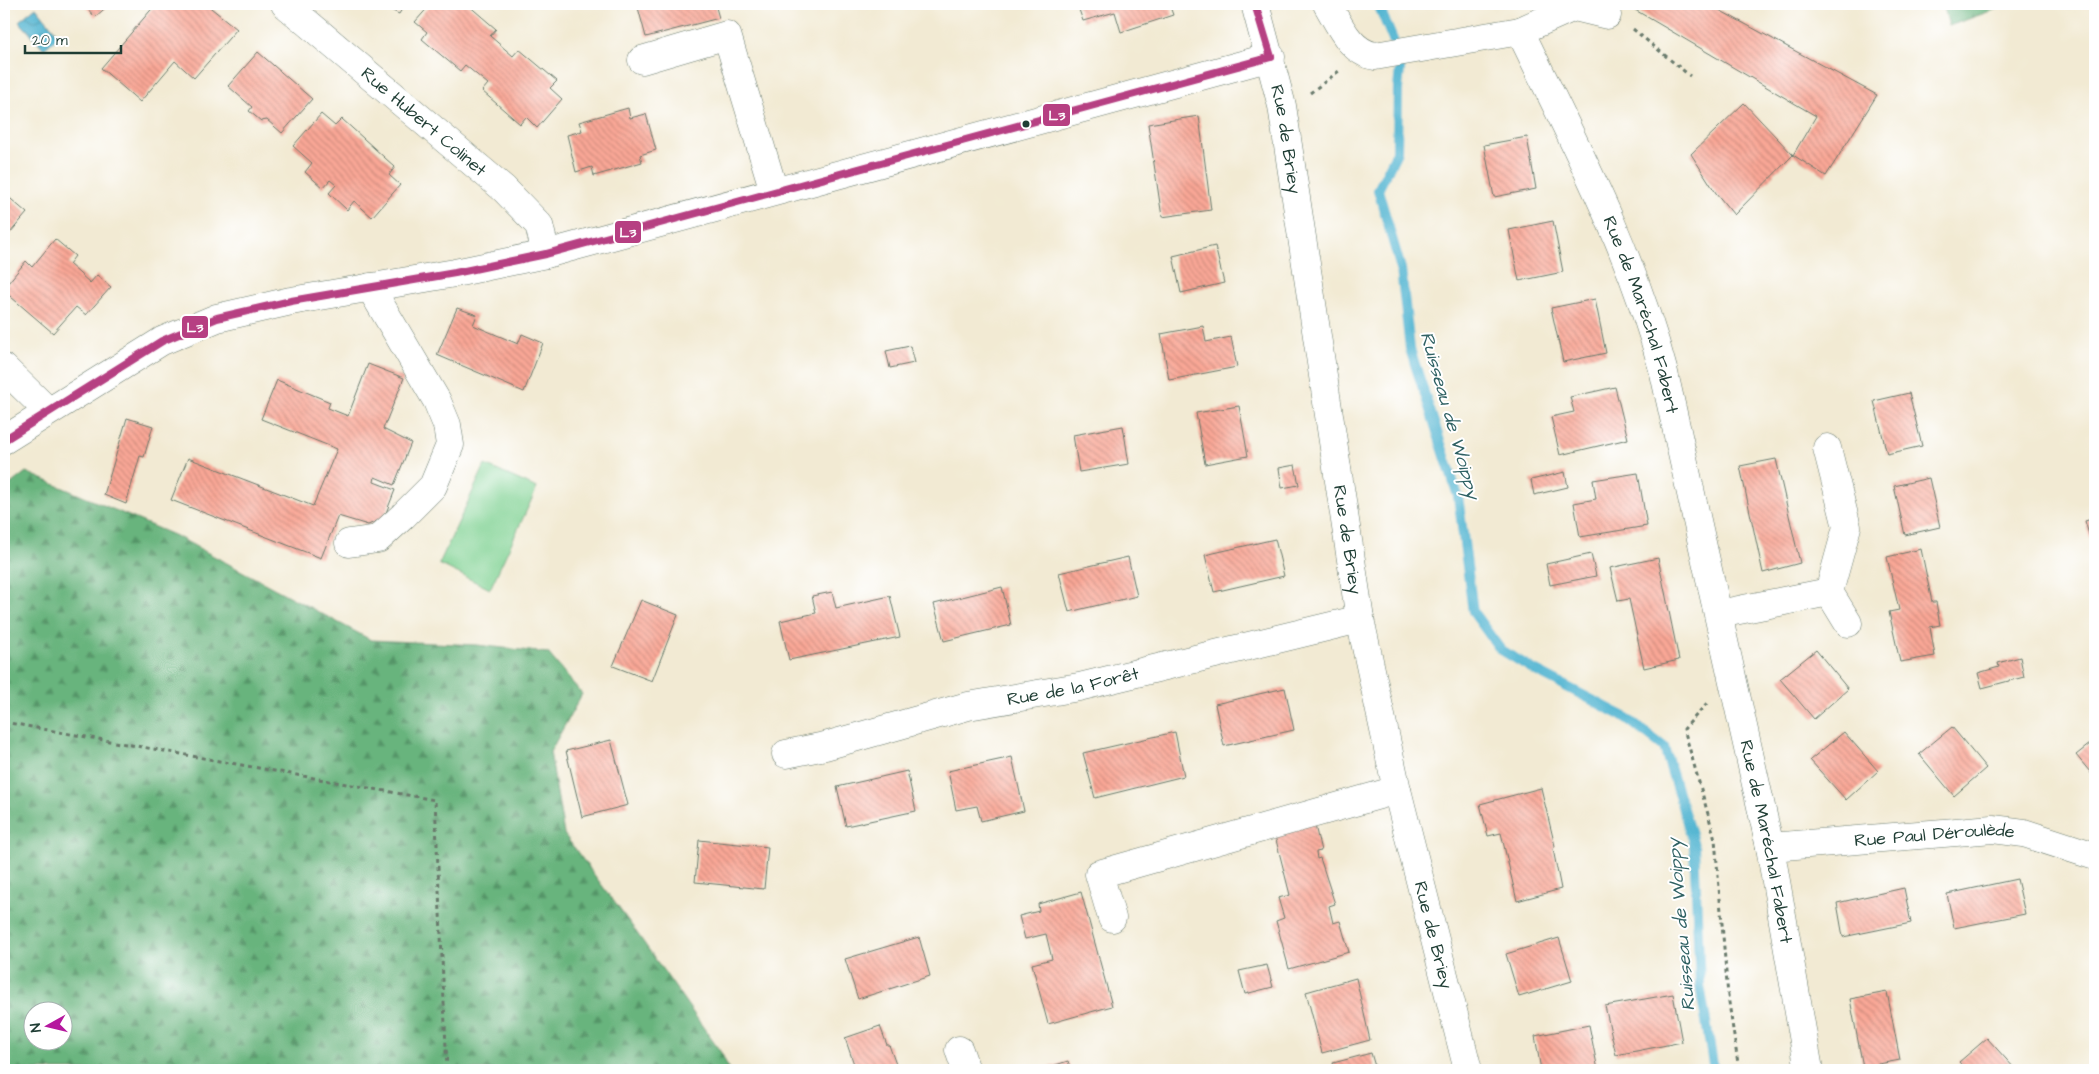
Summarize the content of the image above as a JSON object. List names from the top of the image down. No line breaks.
{"streets":{"street":["Rue Hubert Colinet","Rue de Briey","Rue de Maréchal Fabert","Rue de la Forêt","Rue Paul Déroulède"]},"crossings":[["Rue de Briey","Rue de la Forêt"],["Rue de Maréchal Fabert","Rue Paul Déroulède"]],"water":["Ruisseau de Woippy"],"lines":["transit line L3"],"scale_bar":"20 m","north":"left"}
